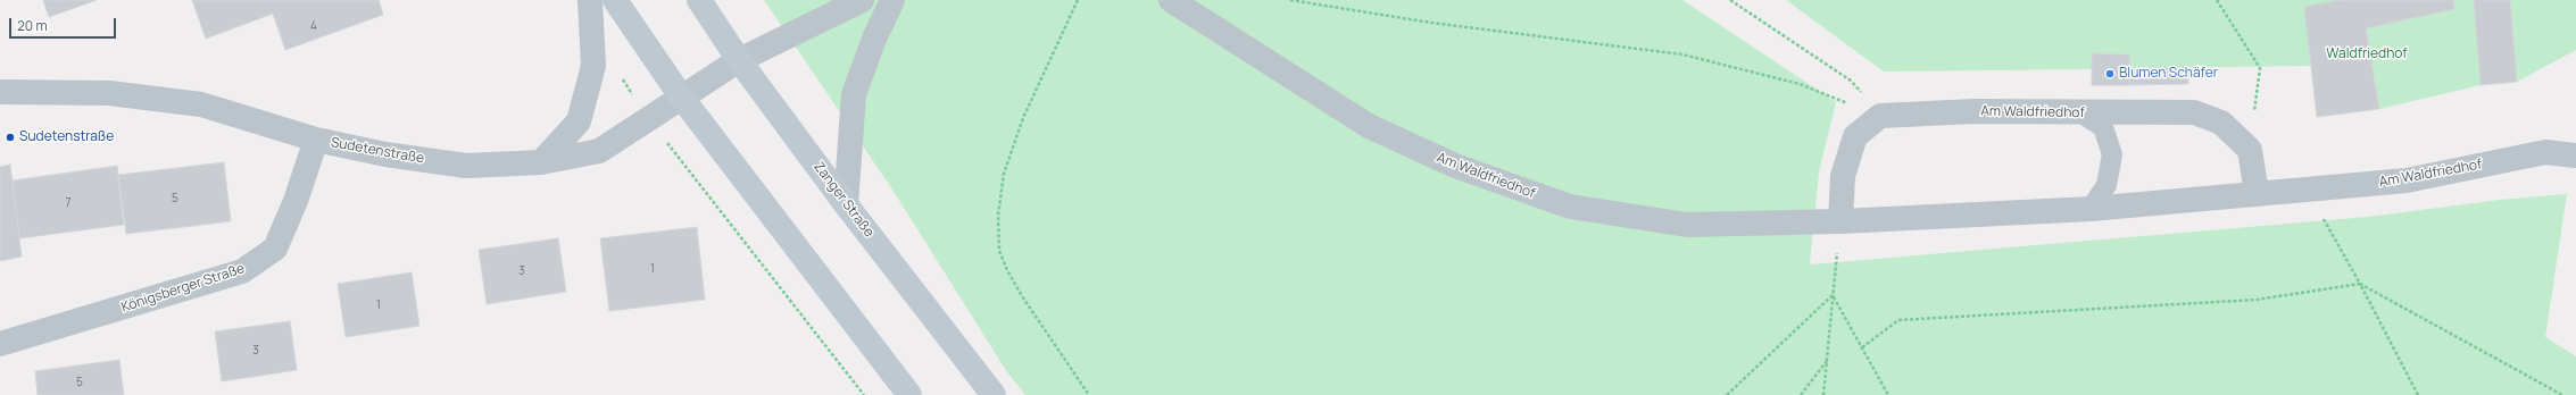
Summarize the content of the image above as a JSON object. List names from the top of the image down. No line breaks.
{"streets":{"street":["Am Waldfriedhof","Sudetenstraße","Zanger Straße","Königsberger Straße"]},"crossings":[["Sudetenstraße","Zanger Straße"],["Sudetenstraße","Königsberger Straße"]],"parks":["Waldfriedhof"],"places":["Blumen Schäfer","Sudetenstraße"],"house_numbers":["4","5","7","1","3","1","3","5"],"scale_bar":"20 m"}
